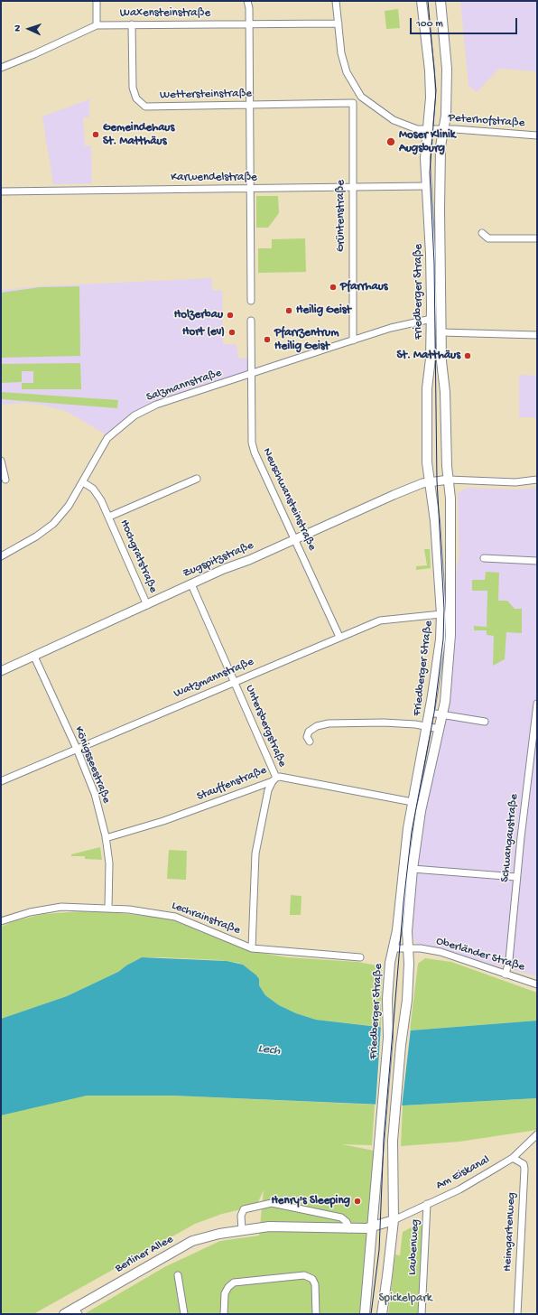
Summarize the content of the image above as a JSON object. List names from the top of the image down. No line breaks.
{"streets":{"main road":["Friedberger Straße","Berliner Allee"],"street":["Waxensteinstraße","Wettersteinstraße","Peterhofstraße","Karwendelstraße","Grüntenstraße","Salzmannstraße","Neuschwansteinstraße","Hochgratstraße","Zugspitzstraße","Watzmannstraße","Untersbergstraße","Königsseestraße","Stauffenstraße","Schwangaustraße","Lechrainstraße","Oberländer Straße","Am Eiskanal","Heimgartenweg","Laubenweg"]},"crossings":[["Waxensteinstraße","Wettersteinstraße"],["Wettersteinstraße","Grüntenstraße"],["Peterhofstraße","Friedberger Straße"],["Karwendelstraße","Grüntenstraße"],["Karwendelstraße","Friedberger Straße"],["Grüntenstraße","Salzmannstraße"],["Friedberger Straße","Salzmannstraße"],["Friedberger Straße","Zugspitzstraße"],["Friedberger Straße","Watzmannstraße"],["Friedberger Straße","Stauffenstraße"],["Friedberger Straße","Oberländer Straße"],["Friedberger Straße","Am Eiskanal"],["Friedberger Straße","Berliner Allee"],["Salzmannstraße","Neuschwansteinstraße"],["Salzmannstraße","Hochgratstraße"],["Neuschwansteinstraße","Zugspitzstraße"],["Neuschwansteinstraße","Watzmannstraße"],["Hochgratstraße","Zugspitzstraße"],["Zugspitzstraße","Untersbergstraße"],["Zugspitzstraße","Königsseestraße"],["Watzmannstraße","Untersbergstraße"],["Watzmannstraße","Königsseestraße"],["Untersbergstraße","Stauffenstraße"],["Untersbergstraße","Lechrainstraße"],["Königsseestraße","Stauffenstraße"],["Königsseestraße","Lechrainstraße"],["Schwangaustraße","Oberländer Straße"],["Am Eiskanal","Heimgartenweg"],["Am Eiskanal","Laubenweg"],["Am Eiskanal","Berliner Allee"]],"water":["Lech"],"parks":["Spickelpark"],"places":["Gemeindehaus St. Matthäus","Moser Klinik Augsburg","Pfarrhaus","Heilig Geist","Holzerbau","Hort (ev)","Pfarrzentrum Heilig Geist","St. Matthäus","Henry's Sleeping"],"scale_bar":"100 m","north":"left"}
